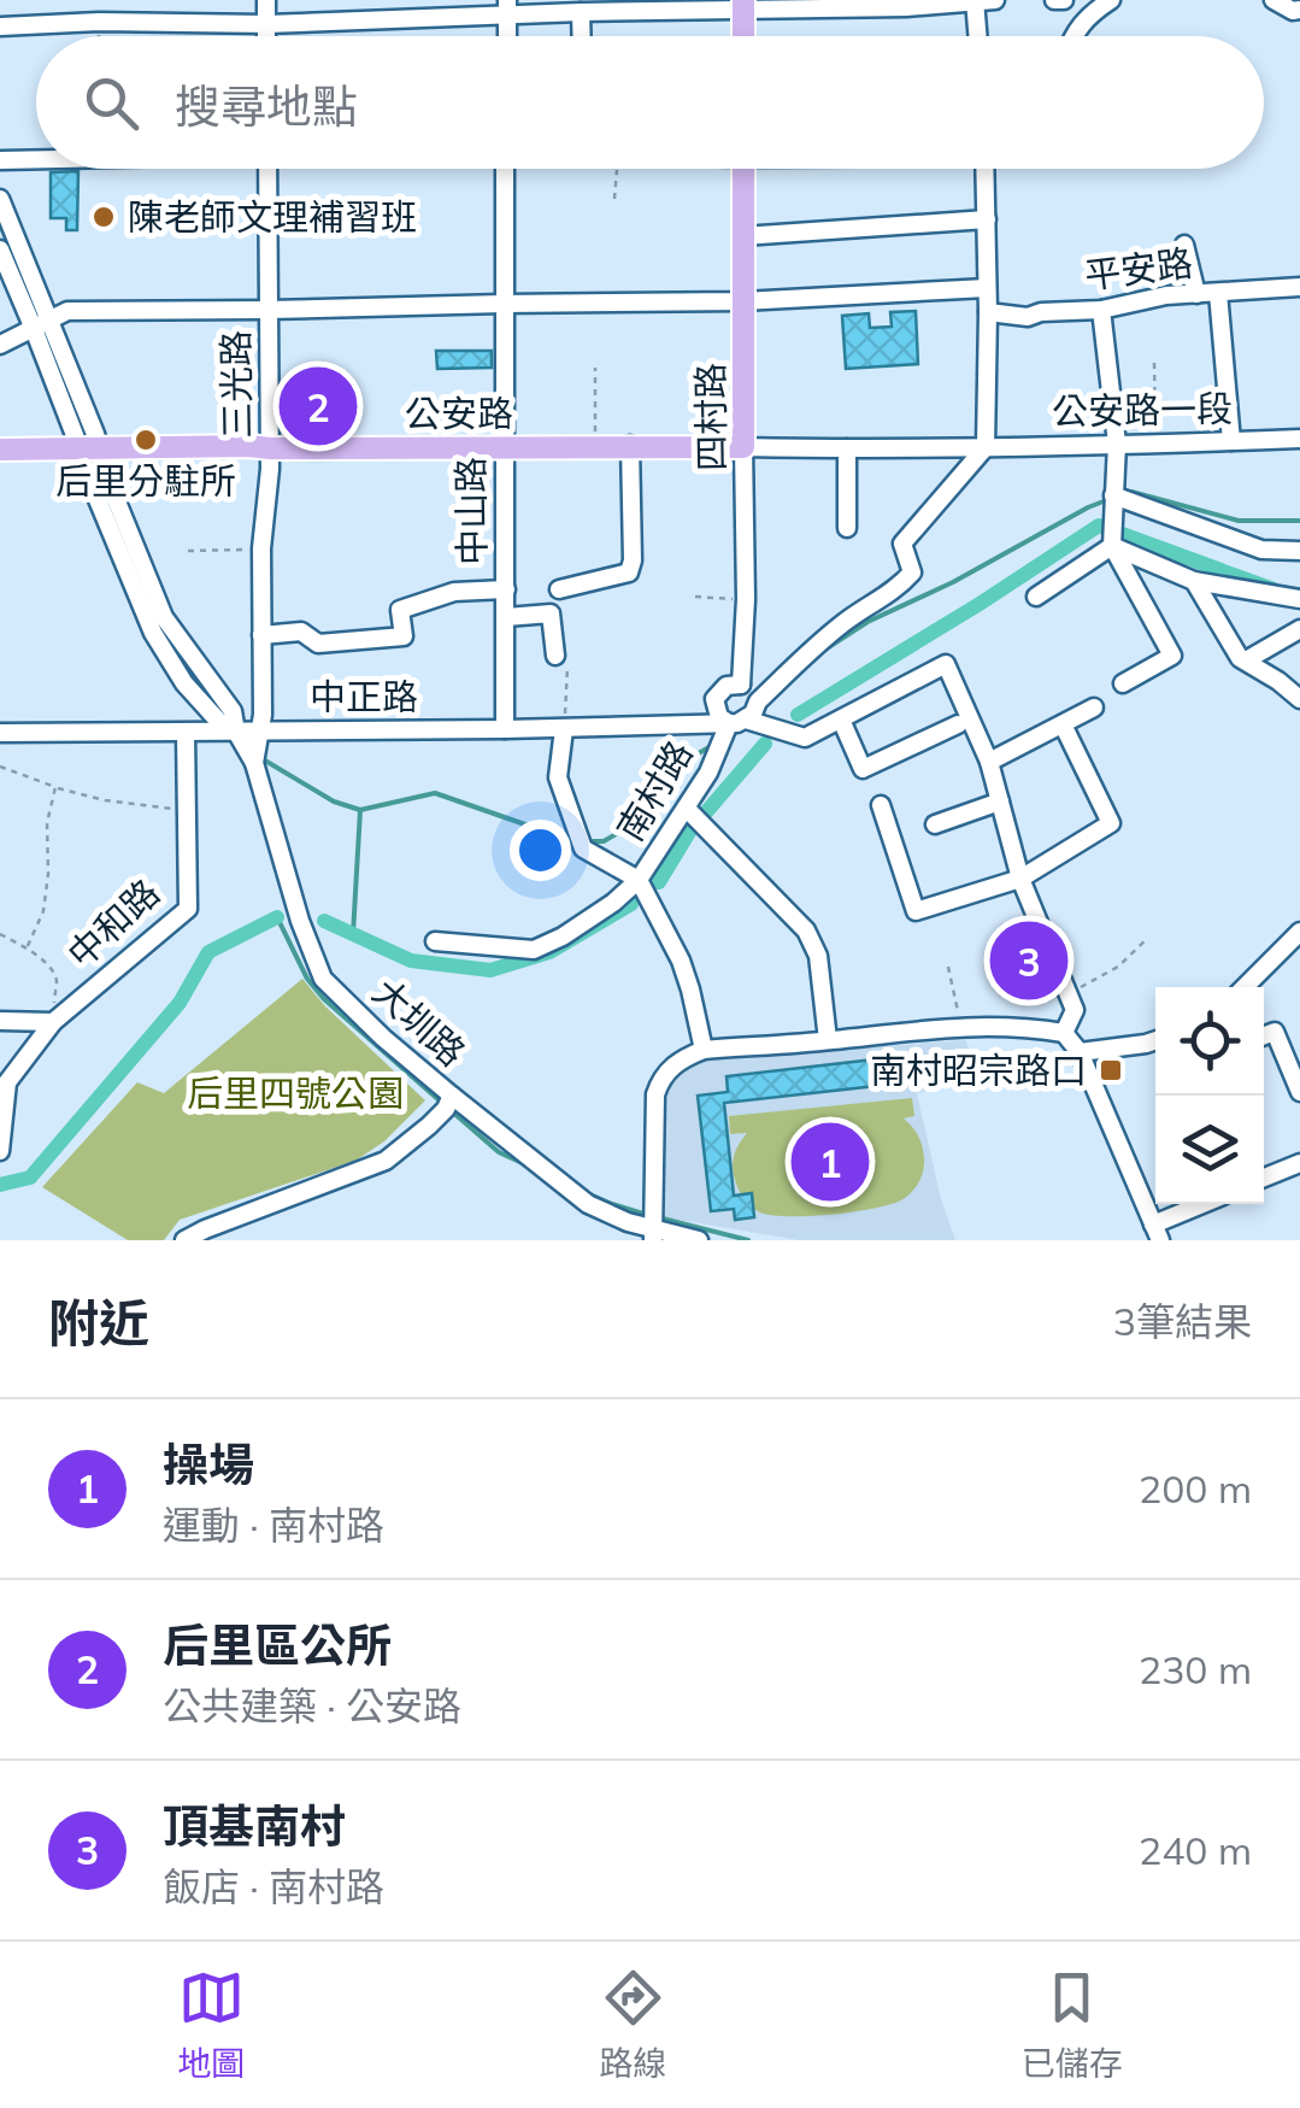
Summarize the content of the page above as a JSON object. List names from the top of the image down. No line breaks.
{"streets":{"main road":["公安路","四村路"],"street":["平安路","三光路","公安路一段","中山路","中正路","南村路","中和路","大圳路"]},"crossings":[["三光路","公安路"],["三光路","中正路"],["三光路","大圳路"],["公安路一段","公安路"],["公安路一段","南村路"],["公安路","四村路"],["公安路","中山路"],["公安路","南村路"],["公安路","大圳路"],["四村路","中正路"],["四村路","南村路"],["中山路","中正路"],["中正路","南村路"],["中正路","中和路"],["中正路","大圳路"]],"parks":["后里四號公園"],"places":{"other":["陳老師文理補習班","后里分駐所"],"transit":["南村昭宗路口"]},"page":{"search":"搜尋地點","pins":["2","3","1"],"heading":["附近","3筆結果"],"list":[{"mark":"1","name":"操場","note":"運動 · 南村路","value":"200 m"},{"mark":"2","name":"后里區公所","note":"公共建築 · 公安路","value":"230 m"},{"mark":"3","name":"頂基南村","note":"飯店 · 南村路","value":"240 m"}],"nav":["地圖","路線","已儲存"]}}
